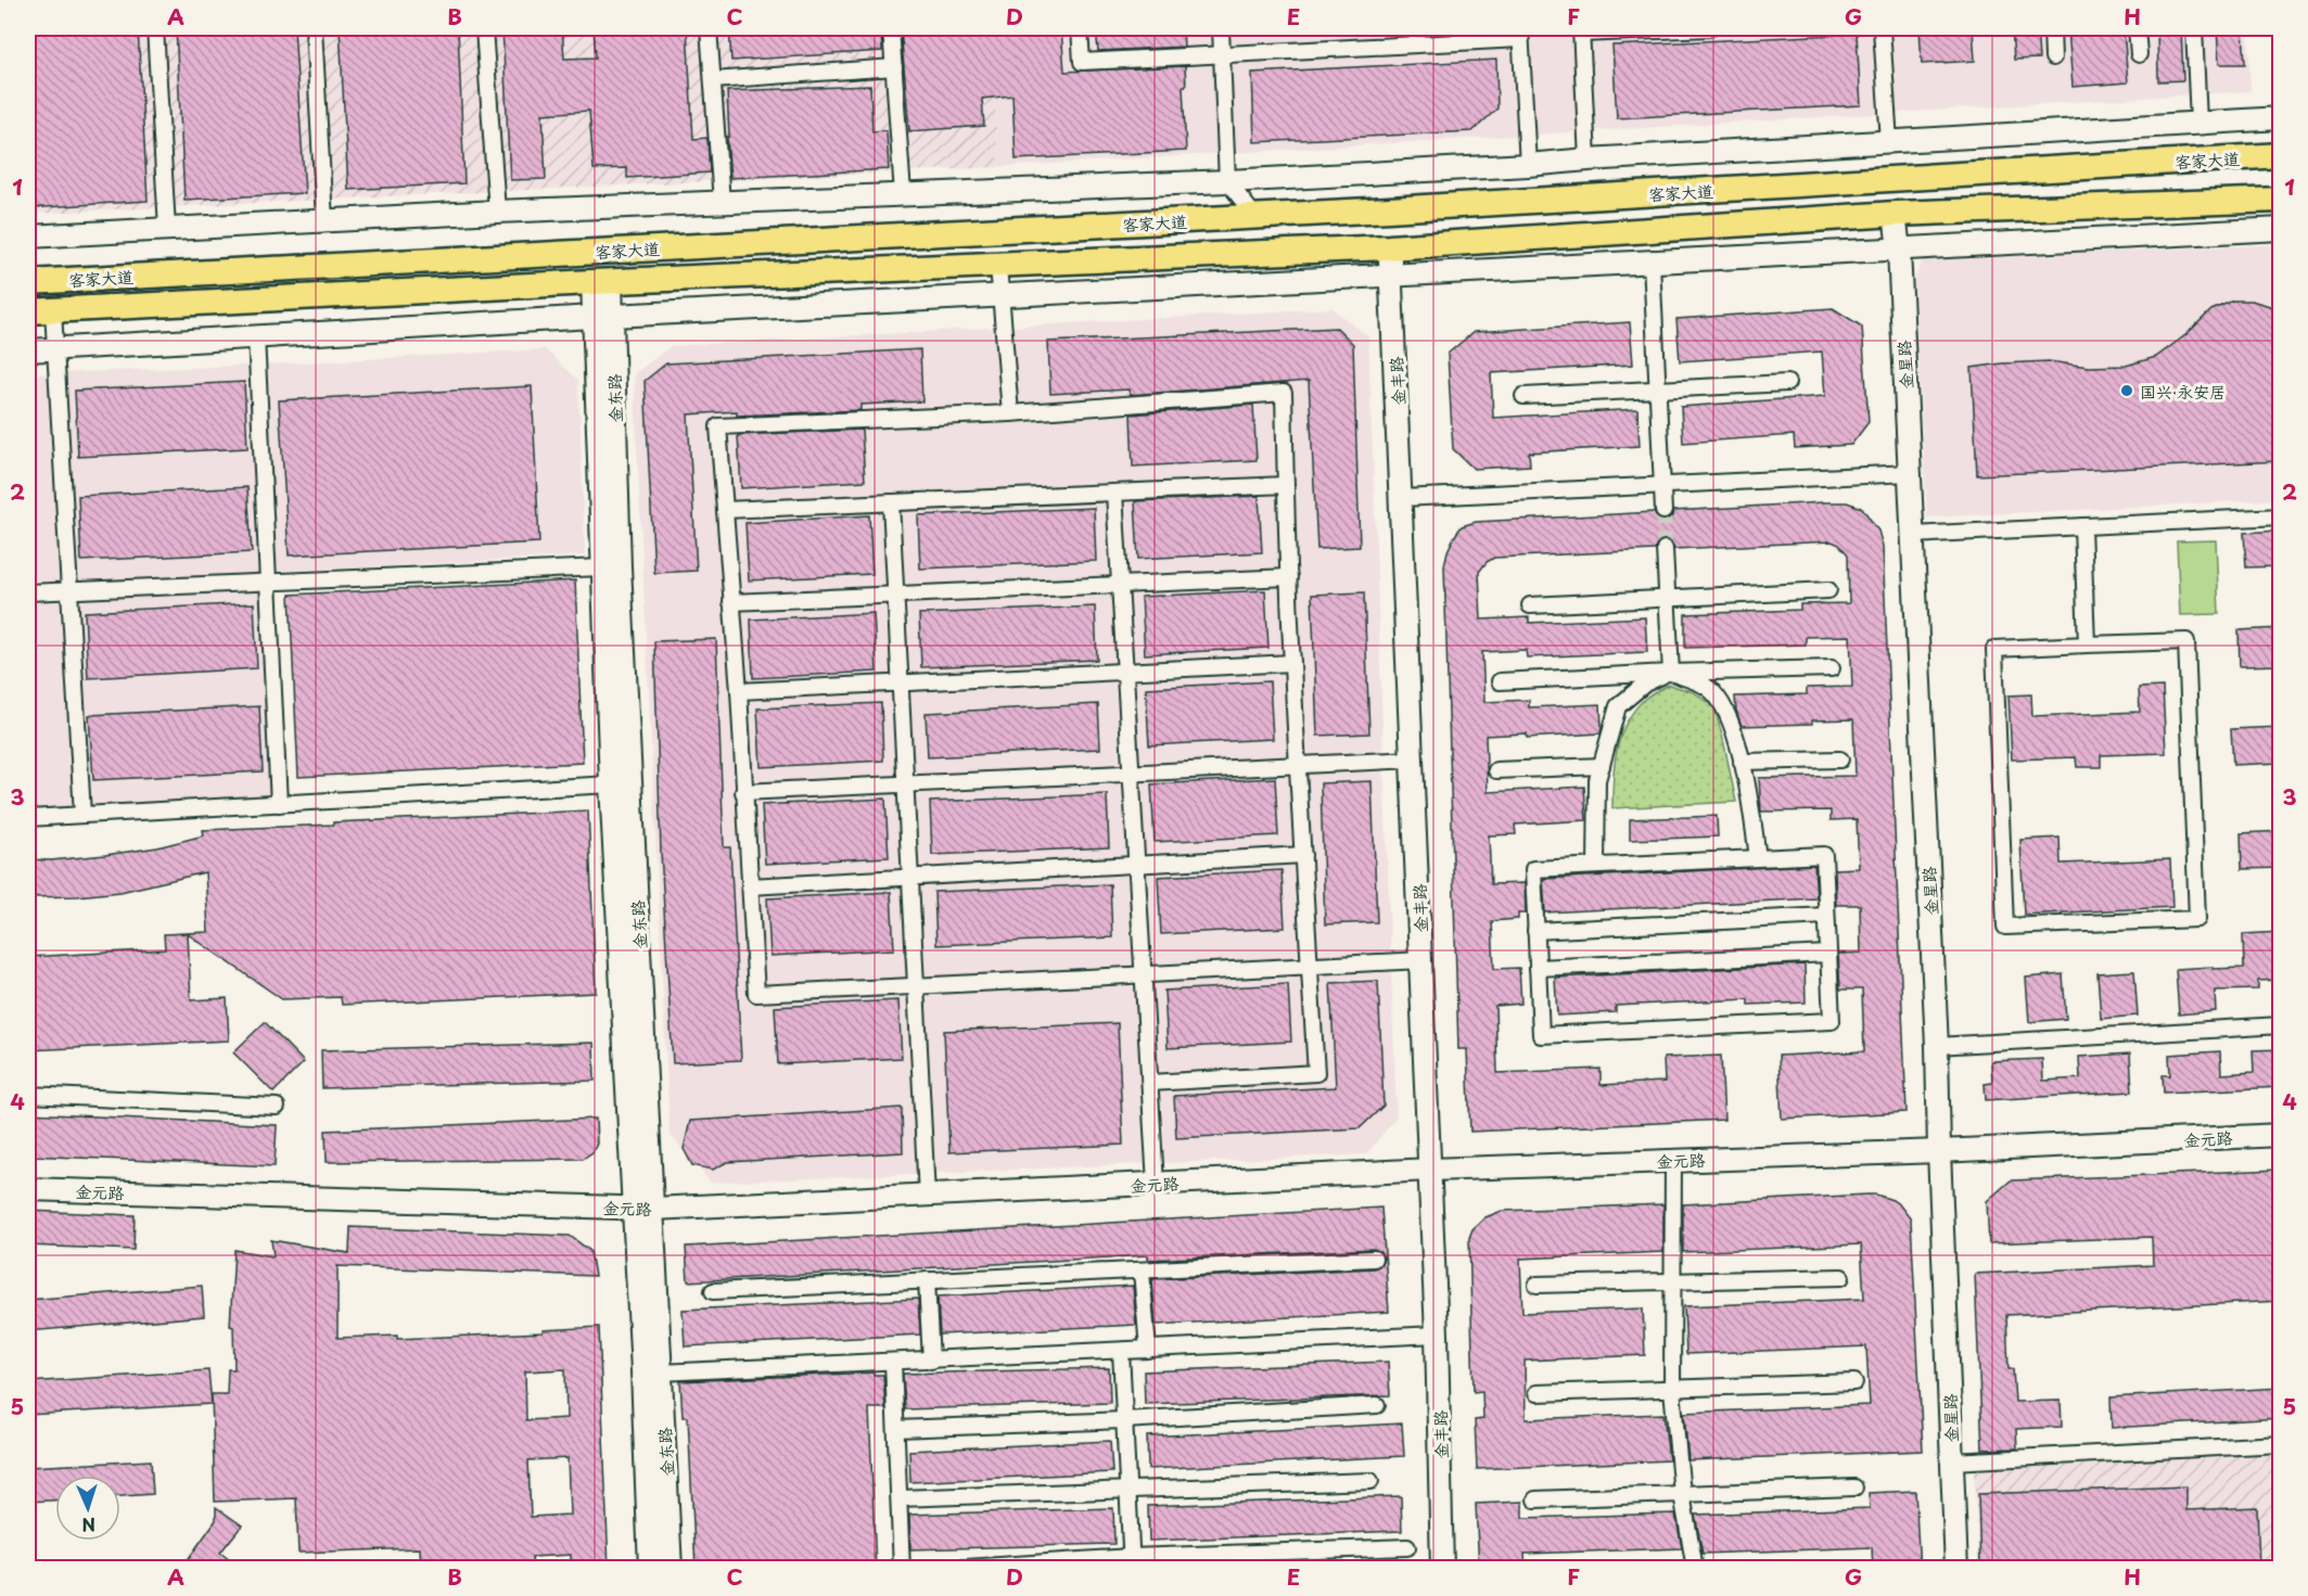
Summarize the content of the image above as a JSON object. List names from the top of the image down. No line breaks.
{"streets":{"main road":["客家大道"],"street":["金星路","金丰路","金东路","金元路"]},"crossings":[["客家大道","金星路"],["客家大道","金丰路"],["客家大道","金东路"],["金星路","金元路"],["金丰路","金元路"],["金东路","金元路"]],"places":["国兴·永安居"],"north":"bottom","grid":{"columns":["A","B","C","D","E","F","G","H"],"rows":["1","2","3","4","5"]}}
